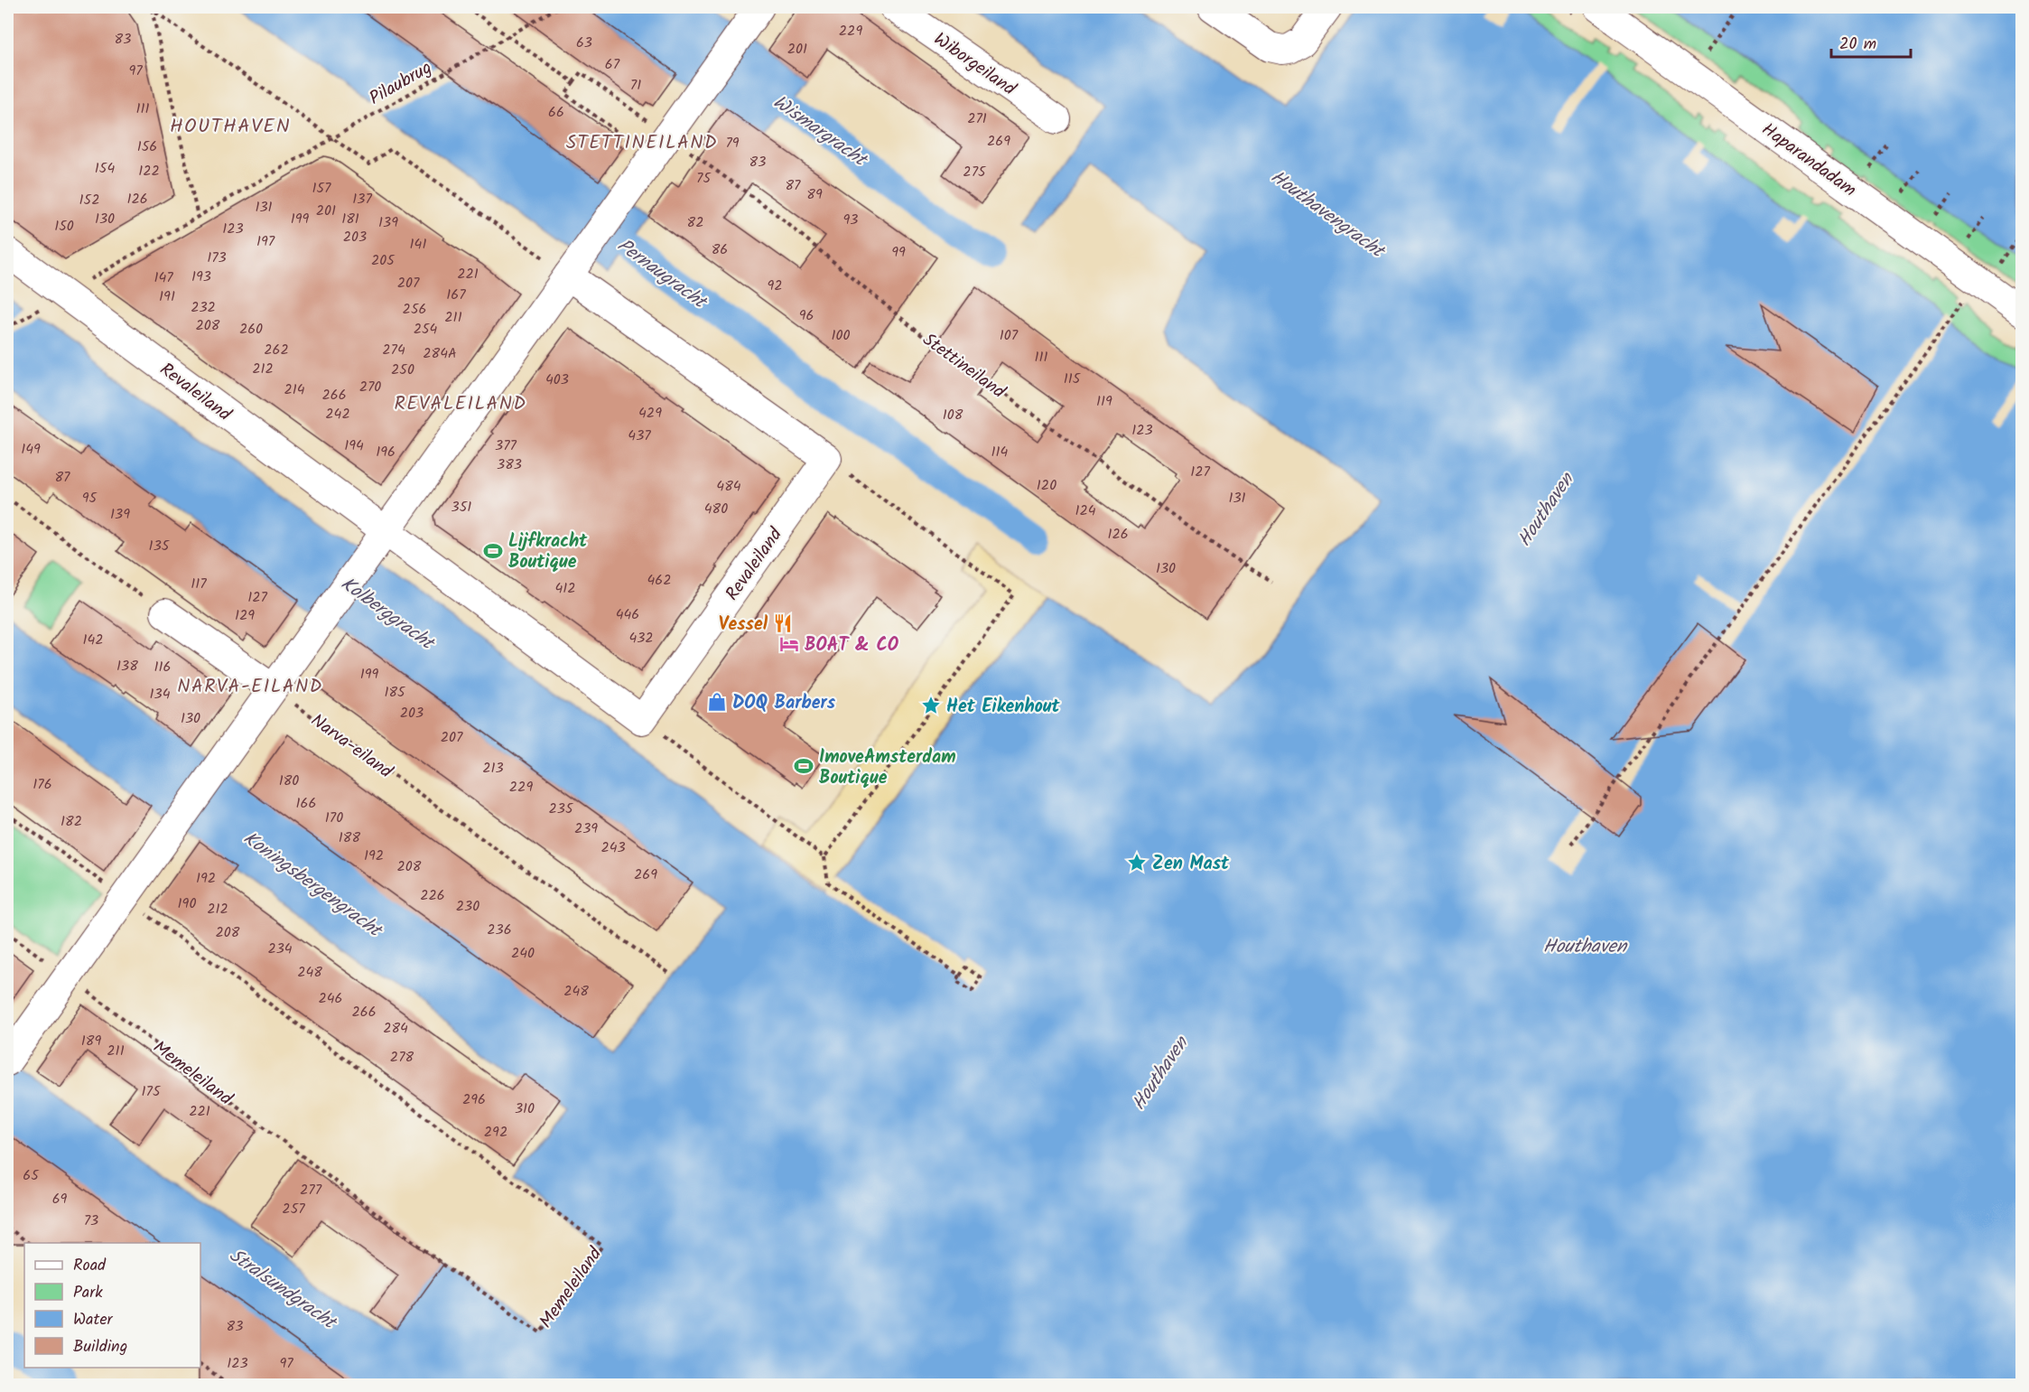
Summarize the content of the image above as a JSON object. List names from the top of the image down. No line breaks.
{"streets":{"street":["Wiborgeiland","Haparandadam","Revaleiland"],"path":["Pilaubrug","Stettineiland","Narva-eiland","Memeleiland"]},"crossings":[["Pilaubrug","Revaleiland"]],"districts":["HOUTHAVEN","STETTINEILAND","REVALEILAND","NARVA-EILAND"],"water":["Wismargracht","Houthavengracht","Pernaugracht","Houthaven","Kolberggracht","Koningsbergengracht","Stralsundgracht"],"places":{"sports":["Lijfkracht Boutique","ImoveAmsterdam Boutique"],"restaurant":["Vessel"],"hotel":["BOAT & CO"],"shop":["DOQ Barbers"],"place":["Het Eikenhout","Zen Mast"]},"house_numbers":["229","83","63","201","67","97","71","111","66","271","269","79","156","83","154","122","275","75","87","157","89","126","137","152","131","201","130","199","181","93","139","82","150","123","203","197","141","86","99","173","205","221","193","147","207","92","167","191","232","256","96","211","208","260","254","100","107","262","274","284A","111","212","250","115","403","270","214","266","119","429","242","108","123","437","194","377","149","196","114","383","127","87","120","484","95","131","351","480","124","139","126","135","130","462","117","412","127","446","129","432","142","138","116","199","185","134","203","130","207","213","180","176","229","166","235","170","182","239","188","243","192","208","269","192","226","190","230","212","236","208","234","240","248","248","246","266","284","189","211","278","175","296","310","221","292","65","277","69","257","73","83","123","97"],"legend":["Road","Park","Water","Building"],"scale_bar":"20 m"}
